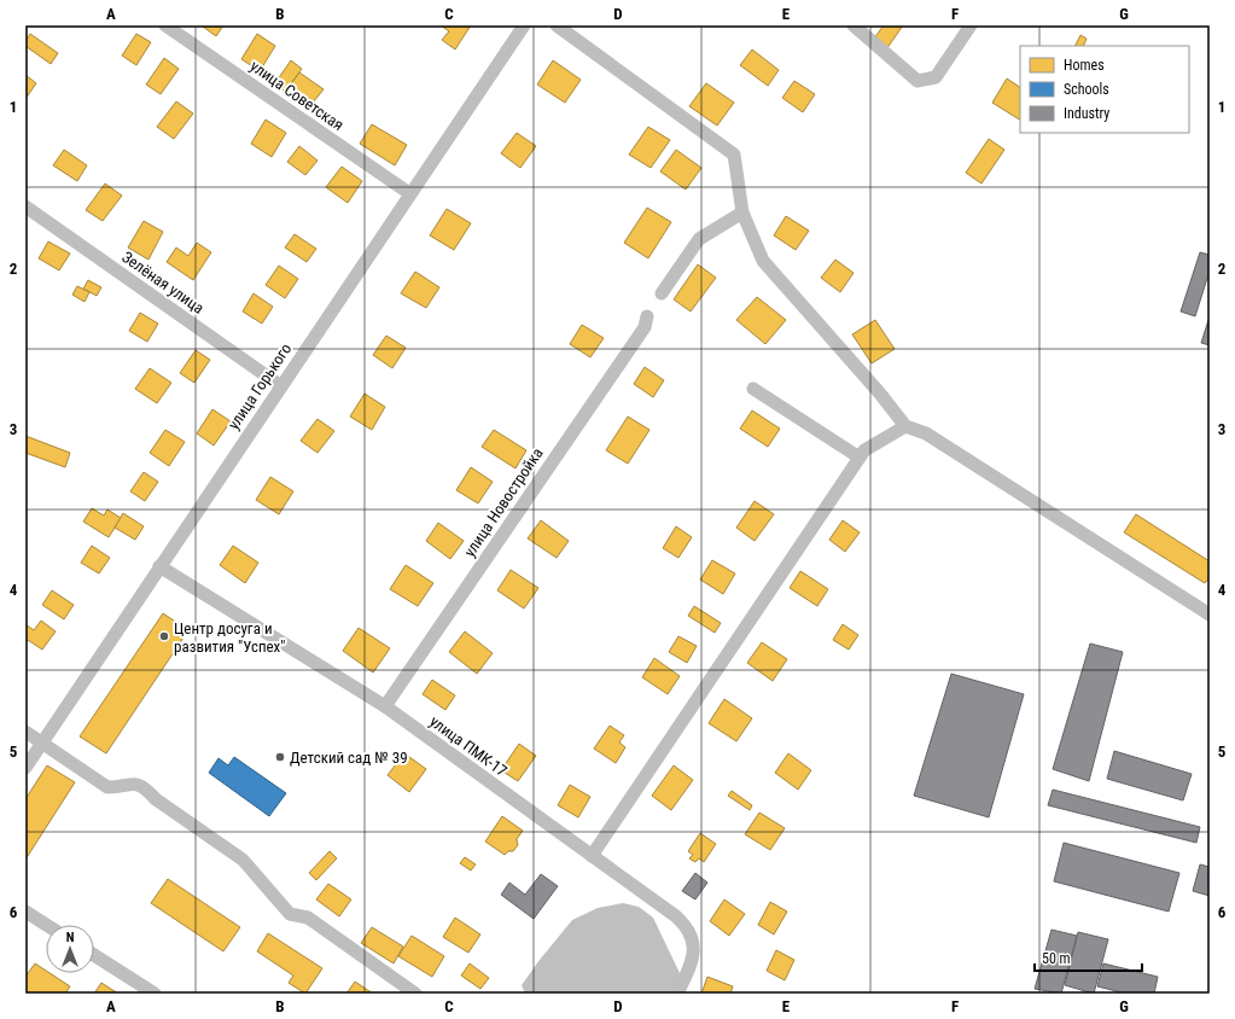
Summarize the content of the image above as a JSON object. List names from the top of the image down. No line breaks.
{"streets":{"street":["улица Советская","Зелёная улица","улица Горького","улица Новостройка","улица ПМК-17"]},"crossings":[["улица Советская","улица Горького"],["Зелёная улица","улица Горького"],["улица Горького","улица ПМК-17"],["улица Новостройка","улица ПМК-17"]],"places":["Центр досуга и развития \"Успех\"","Детский сад № 39"],"legend":["Homes","Schools","Industry"],"scale_bar":"50 m","north":"top","grid":{"columns":["A","B","C","D","E","F","G"],"rows":["1","2","3","4","5","6"]}}
